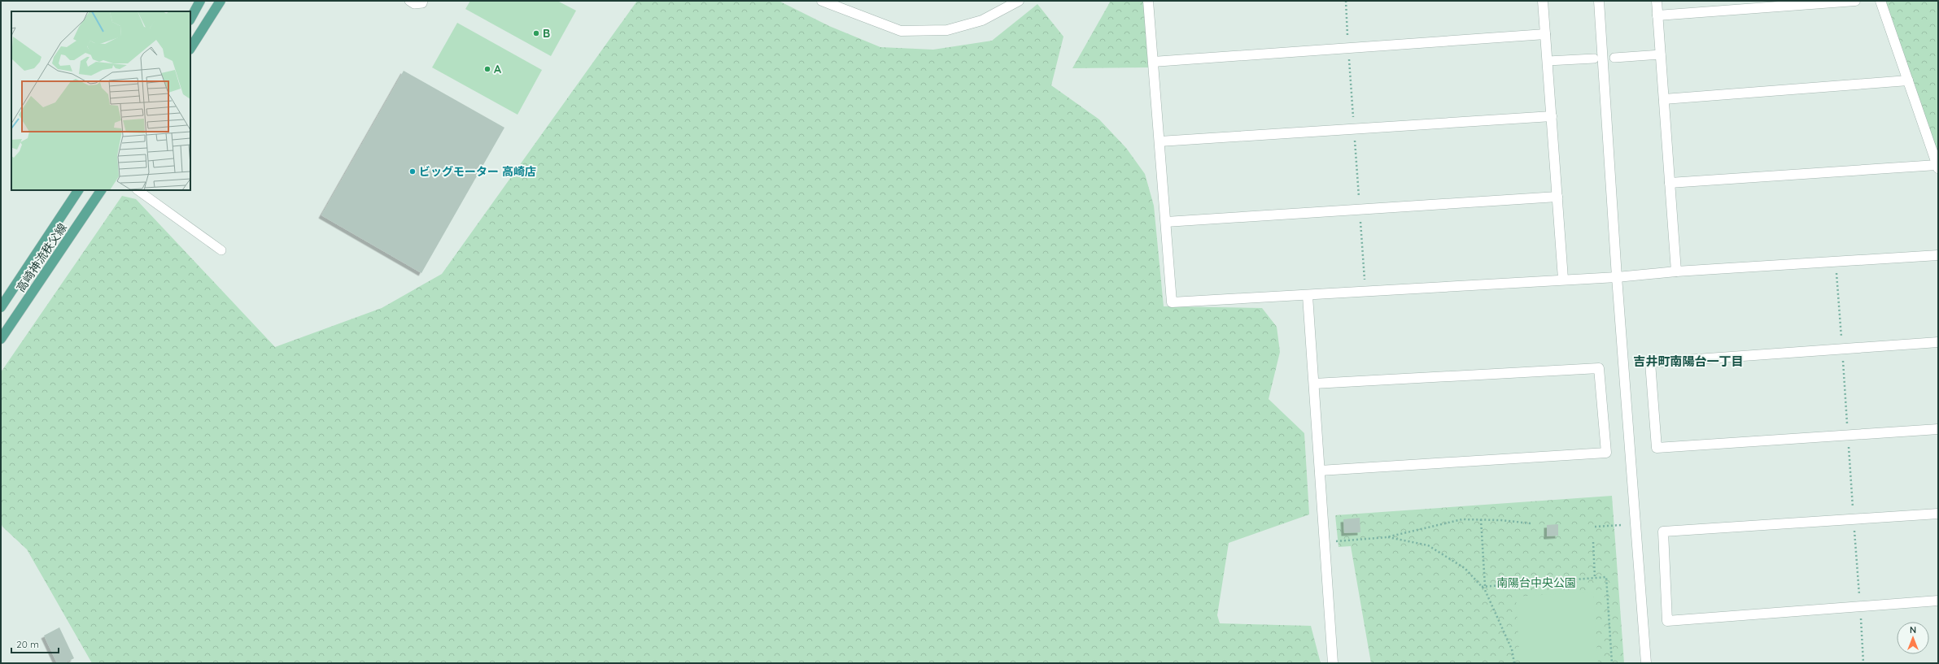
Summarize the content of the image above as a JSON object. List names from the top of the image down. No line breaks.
{"streets":{"main road":["高崎神流秩父線"]},"districts":["吉井町南陽台一丁目"],"parks":["南陽台中央公園"],"places":["B","A","ビッグモーター 高崎店"],"scale_bar":"20 m","north":"top"}
